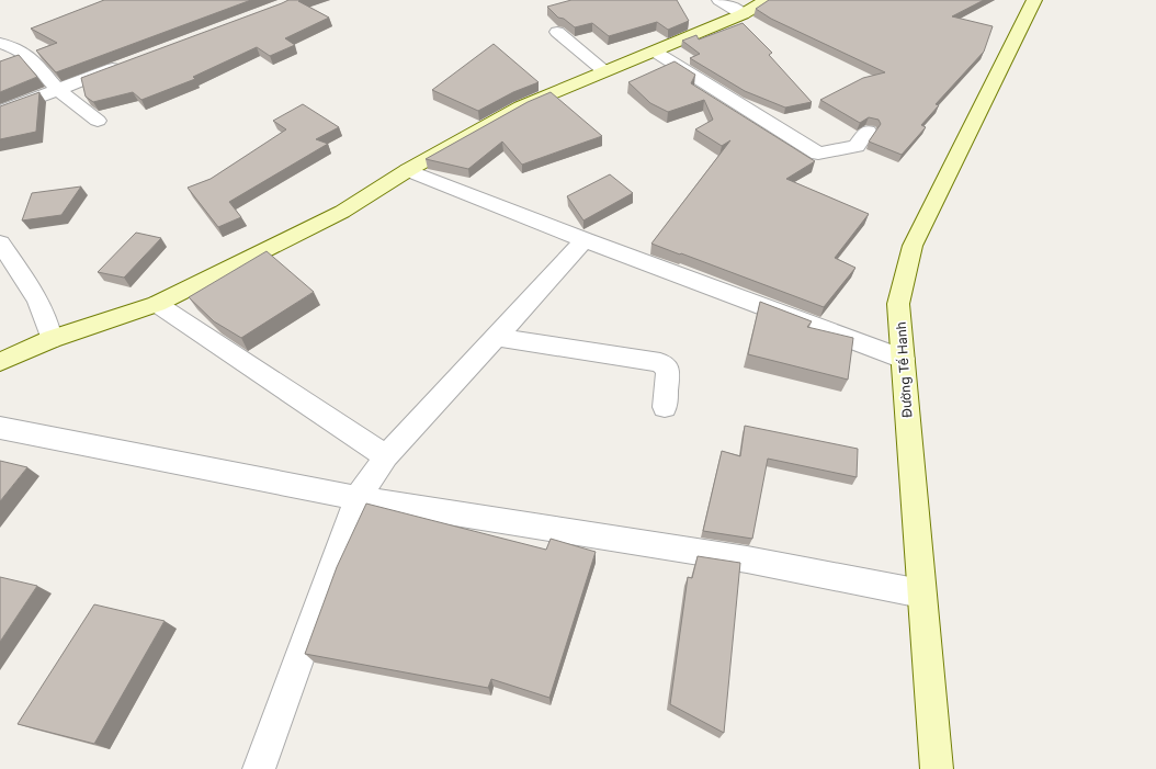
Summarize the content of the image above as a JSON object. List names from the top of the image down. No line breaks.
{"streets":{"street":["Đường Tế Hanh"]}}
